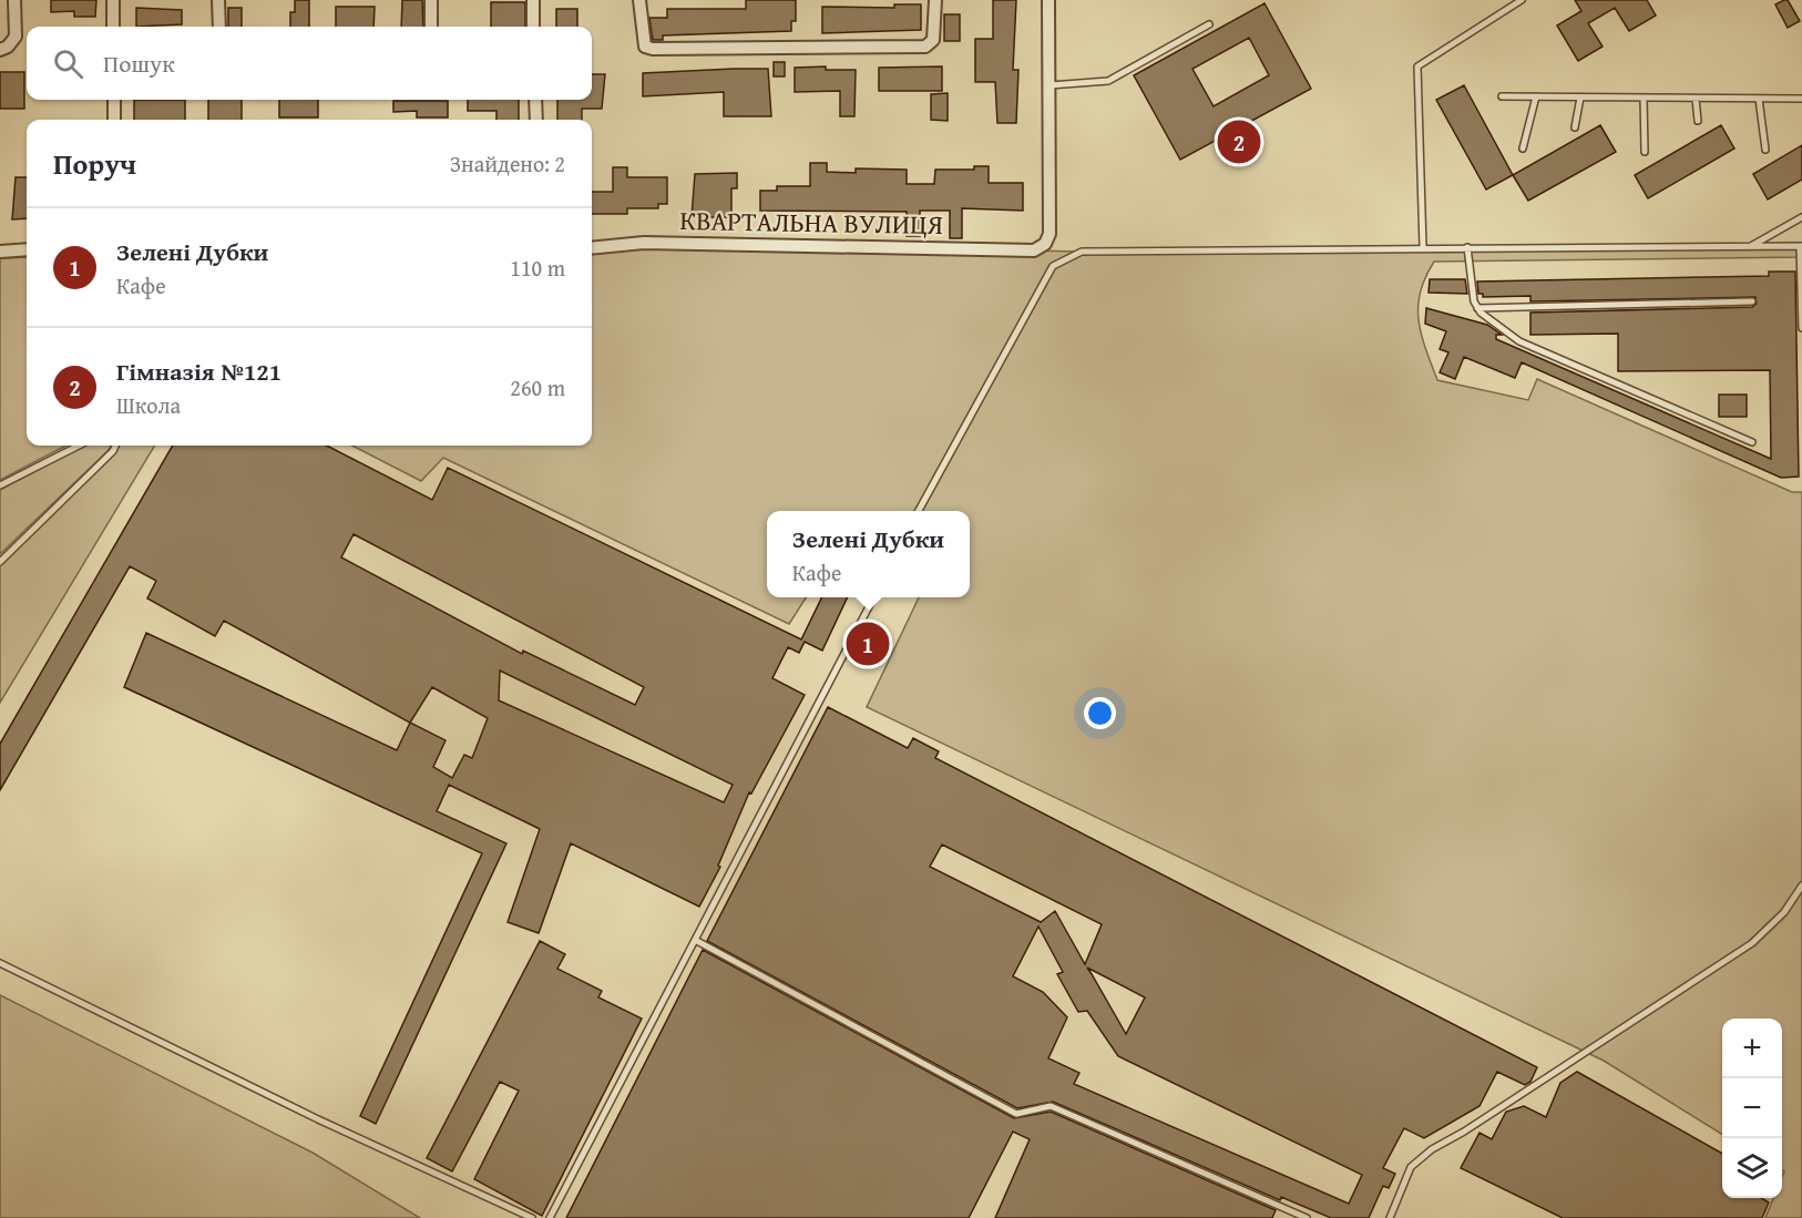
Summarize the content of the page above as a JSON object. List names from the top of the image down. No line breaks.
{"streets":{"street":["КВАРТАЛЬНА ВУЛИЦЯ"]},"page":{"search":"Пошук","pins":["2","1"],"heading":["Поруч","Знайдено: 2"],"list":[{"mark":"1","name":"Зелені Дубки","note":"Кафе","value":"110 m"},{"mark":"2","name":"Гімназія №121","note":"Школа","value":"260 m"}],"popup":["Зелені Дубки","Кафе"],"map_buttons":["+","−"]}}
